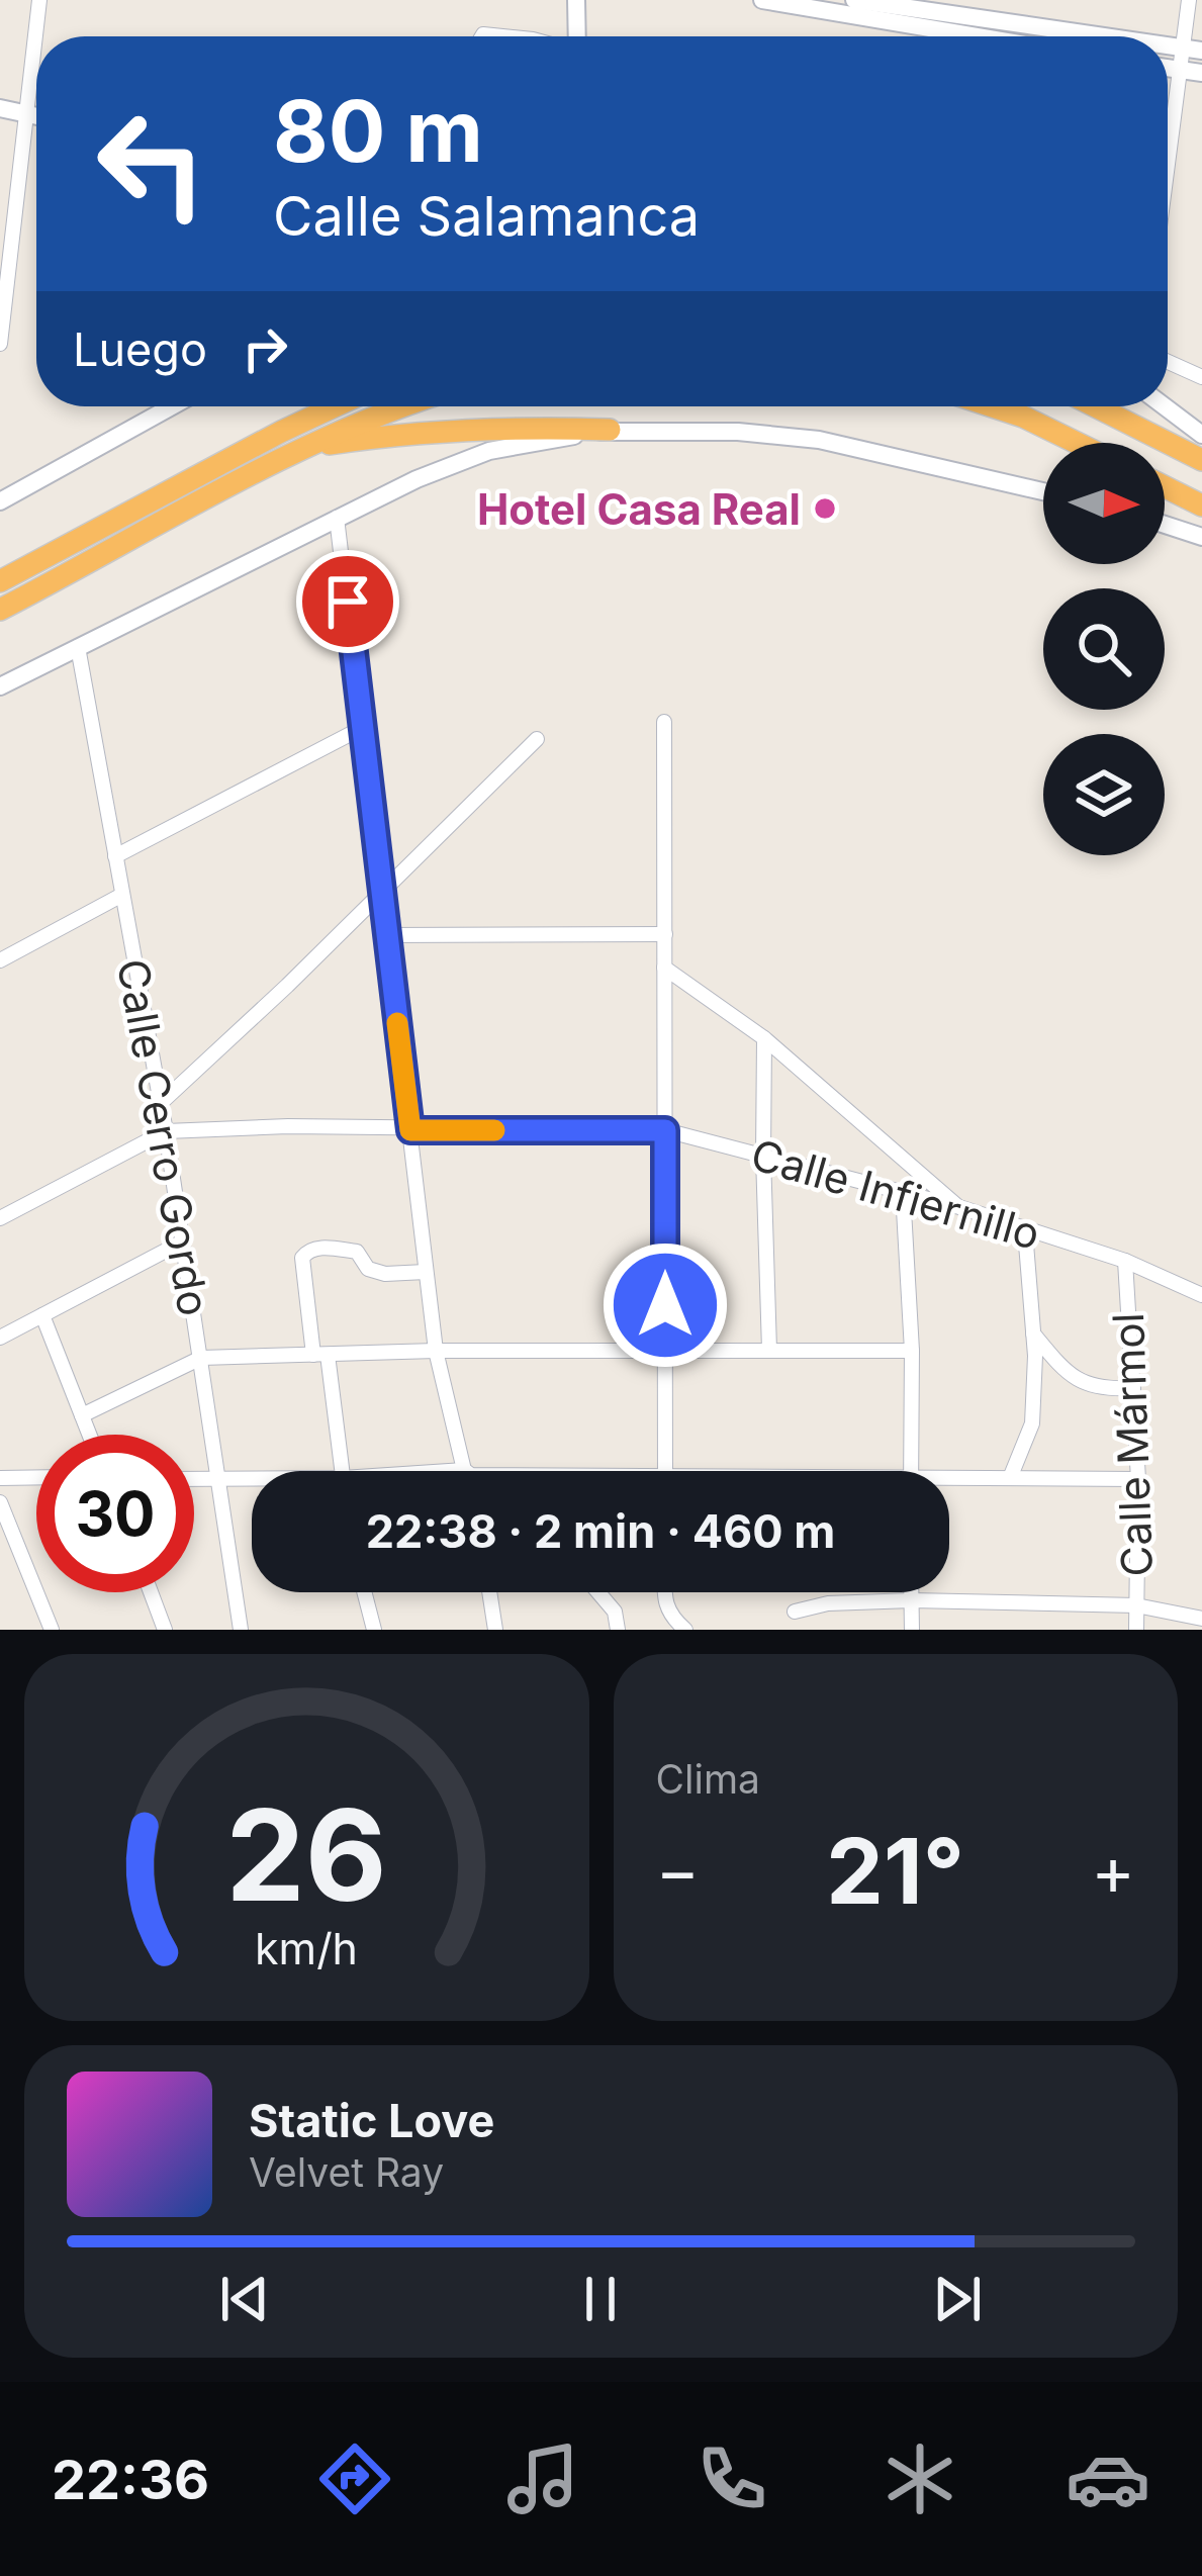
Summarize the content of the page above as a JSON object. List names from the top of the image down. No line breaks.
{"streets":{"street":["Calle Cerro Gordo","Calle Infiernillo","Calle Mármol"]},"crossings":[["Calle Cerro Gordo","Calle Infiernillo"],["Calle Infiernillo","Calle Mármol"]],"places":["Hotel Casa Real"],"north":"right","page":{"turn":["80 m","Calle Salamanca"],"then":"Luego","limit":"30","trip":"22:38 · 2 min · 460 m","tile":"Clima","heat":["−","21°","+"],"song":["Static Love","Velvet Ray"],"tabs":"22:36","gauge":["26","km/h"]}}
